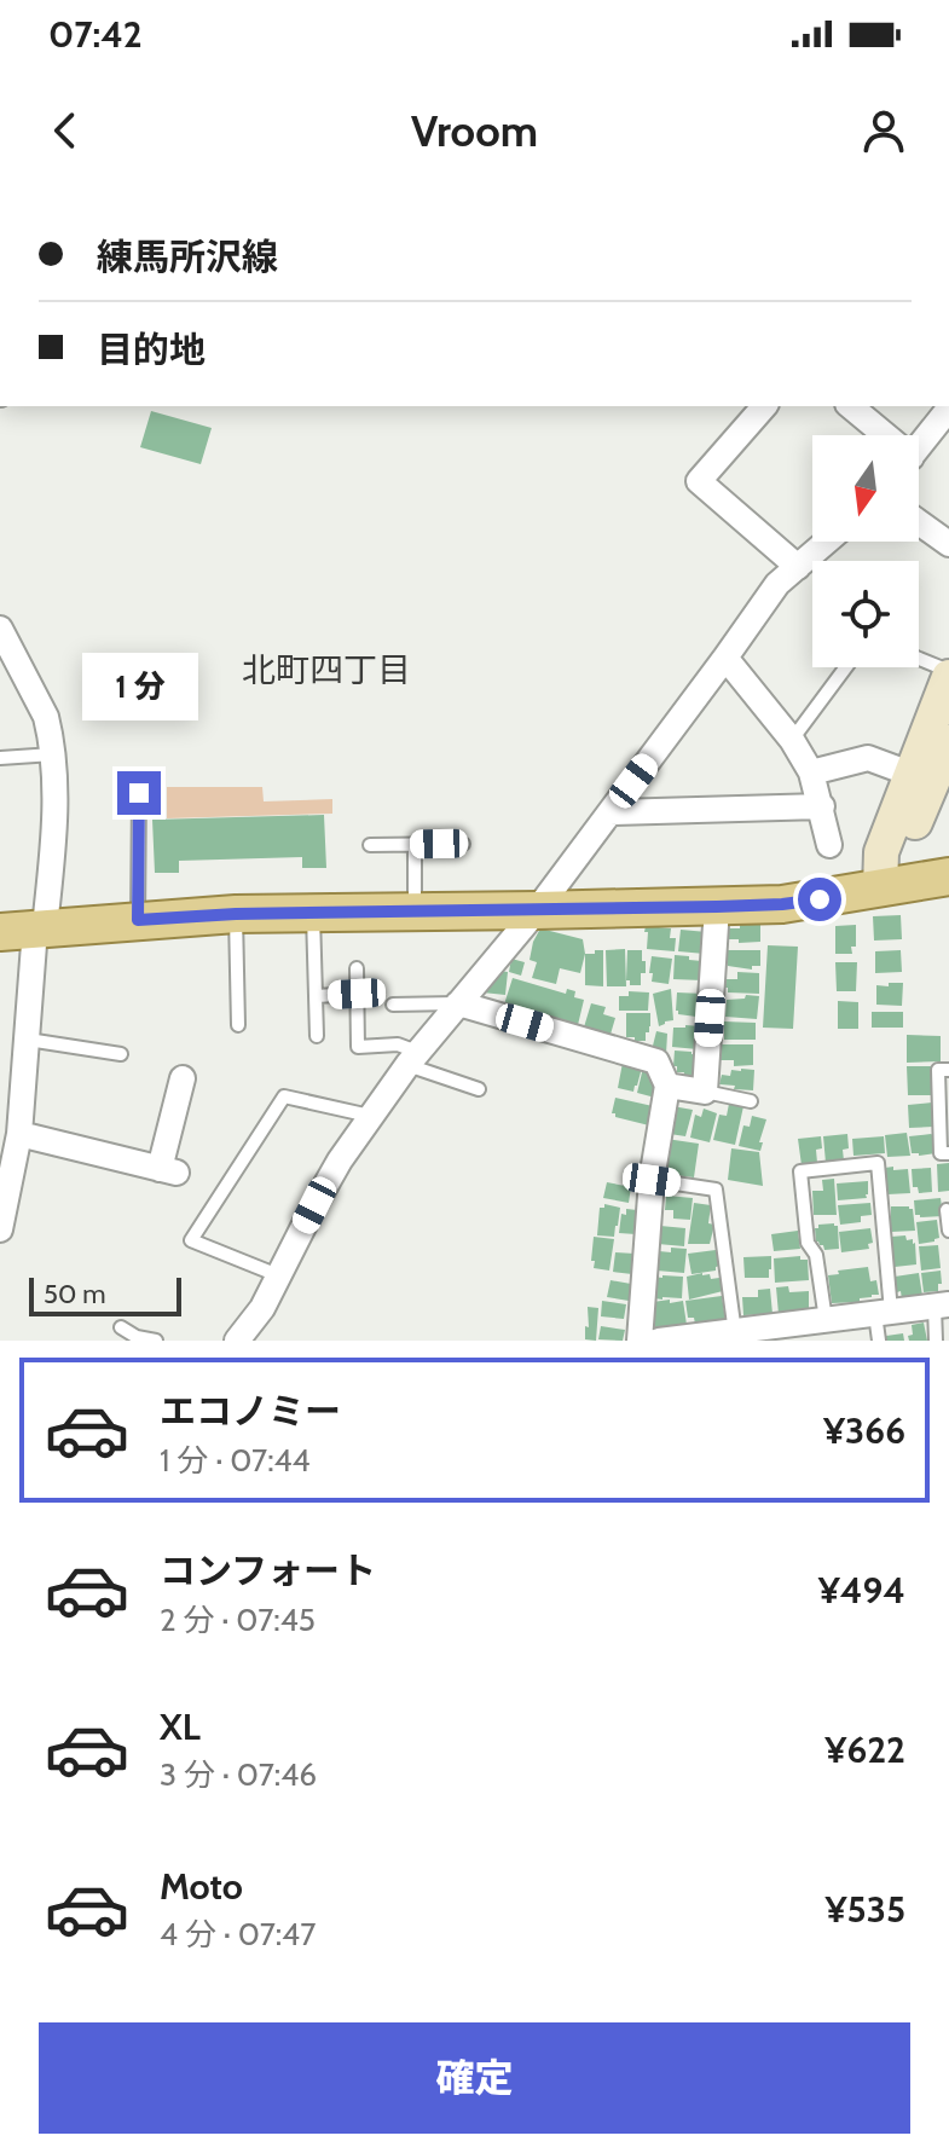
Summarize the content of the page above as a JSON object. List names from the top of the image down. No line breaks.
{"districts":["北町四丁目"],"scale_bar":"50 m","north":"bottom","page":{"status":"07:42","header":"Vroom","banner":["練馬所沢線","目的地"],"bubble":"1 分","scale":"50 m","list":[{"name":"エコノミー","note":"1 分 · 07:44","value":"¥366"},{"name":"コンフォート","note":"2 分 · 07:45","value":"¥494"},{"name":"XL","note":"3 分 · 07:46","value":"¥622"},{"name":"Moto","note":"4 分 · 07:47","value":"¥535"}],"buttons":"確定"}}
